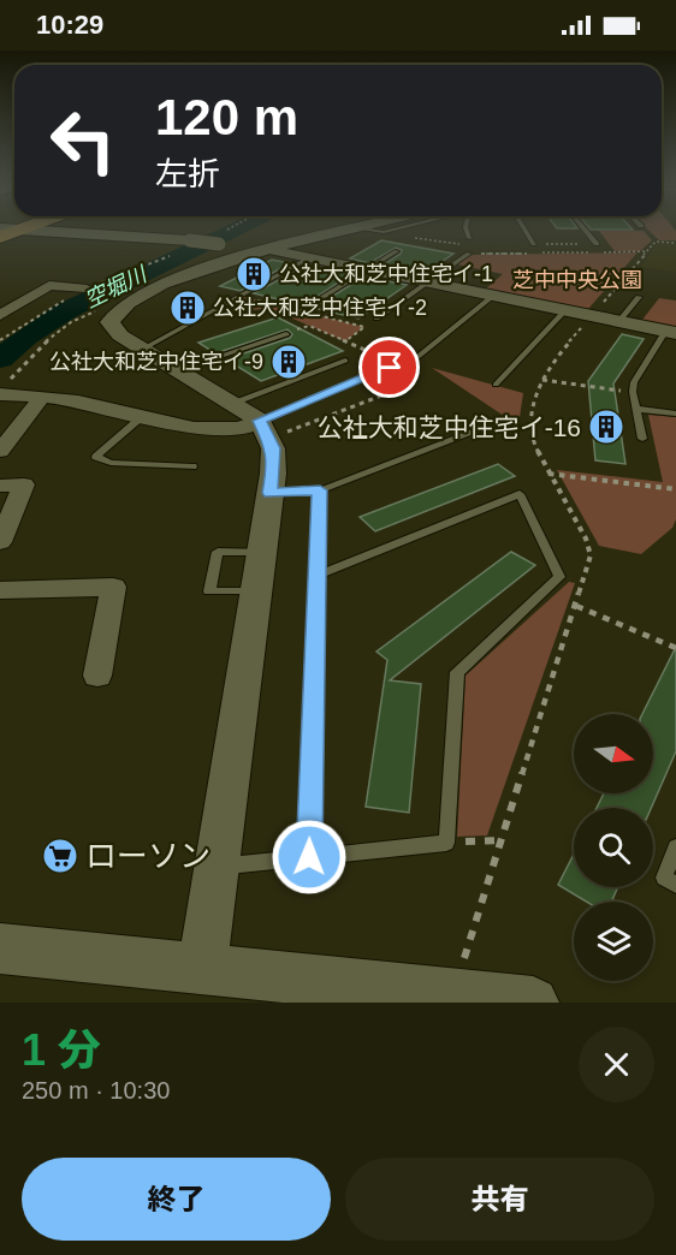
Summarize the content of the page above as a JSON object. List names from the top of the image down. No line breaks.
{"water":["空堀川"],"parks":["芝中中央公園"],"places":{"building":["公社大和芝中住宅イ-1","公社大和芝中住宅イ-2","公社大和芝中住宅イ-9","公社大和芝中住宅イ-16"],"supermarket":["ローソン"]},"north":"right","page":{"status":"10:29","turn":["120 m","左折"],"heading":["1 分","250 m · 10:30"],"buttons":["終了","共有"]}}
